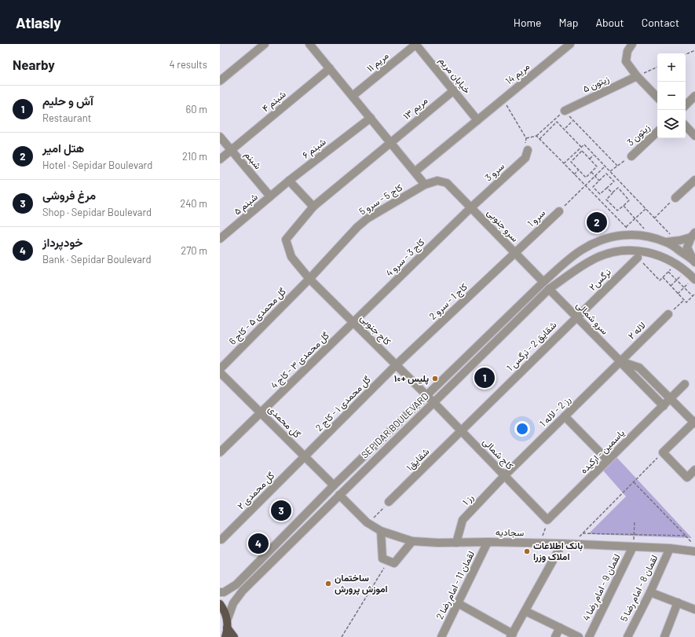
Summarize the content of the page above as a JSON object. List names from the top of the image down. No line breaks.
{"streets":{"street":["مریم ۱۱","مریم 14","خیابان مریم","زیتون ۵","شبنم ۴","مریم ۱۳","زیتون 3","شبنم ۶","شبنم","سرو 3","کاج 5 - سرو 5","شبنم ۵","سرو 1","سرو جنوبی","کاج 3 - سرو 4","نرگس۲","کاج 1 - سرو 2","گل محمدی ۵ - کاج 6","سرو شمالی","کاج جنوبی","لاله ۲","شقایق 2 - نرگس 1","گل محمدی ۳ - کاج 4","گل محمدی ۱ - کاج 2","رز 2 - لاله 1","گل محمدی","SEPIDAR BOULEVARD","یاسمین - ارکیده","کاج شمالی","شقایق۱","گل محمدی ۲","رز ۱","سجادیه","لقمان 11 - امام رضا 2","لقمان 9 - امام رضا 4","لقمان 8 - امام رضا 5"]},"crossings":[["مریم ۱۱","خیابان مریم"],["مریم 14","خیابان مریم"],["خیابان مریم","مریم ۱۳"],["شبنم ۴","شبنم"],["مریم ۱۳","کاج جنوبی"],["شبنم ۶","شبنم"],["شبنم ۶","شبنم ۵"],["شبنم","شبنم ۵"],["سرو 3","سرو جنوبی"],["سرو 3","کاج 3 - سرو 4"],["کاج 5 - سرو 5","سرو جنوبی"],["کاج 5 - سرو 5","گل محمدی ۵ - کاج 6"],["کاج 5 - سرو 5","کاج جنوبی"],["سرو 1","سرو جنوبی"],["سرو 1","کاج 1 - سرو 2"],["سرو جنوبی","کاج 3 - سرو 4"],["سرو جنوبی","کاج 1 - سرو 2"],["سرو جنوبی","SEPIDAR BOULEVARD"],["کاج 3 - سرو 4","کاج جنوبی"],["کاج 3 - سرو 4","گل محمدی ۳ - کاج 4"],["نرگس۲","سرو شمالی"],["نرگس۲","شقایق 2 - نرگس 1"],["کاج 1 - سرو 2","کاج جنوبی"],["کاج 1 - سرو 2","گل محمدی ۱ - کاج 2"],["گل محمدی ۵ - کاج 6","کاج جنوبی"],["سرو شمالی","لاله ۲"],["سرو شمالی","شقایق 2 - نرگس 1"],["سرو شمالی","رز 2 - لاله 1"],["سرو شمالی","SEPIDAR BOULEVARD"],["سرو شمالی","یاسمین - ارکیده"],["کاج جنوبی","گل محمدی ۳ - کاج 4"],["کاج جنوبی","گل محمدی ۱ - کاج 2"],["کاج جنوبی","SEPIDAR BOULEVARD"],["کاج جنوبی","کاج شمالی"],["لاله ۲","رز 2 - لاله 1"],["شقایق 2 - نرگس 1","کاج شمالی"],["شقایق 2 - نرگس 1","شقایق۱"],["گل محمدی ۳ - کاج 4","گل محمدی"],["گل محمدی ۱ - کاج 2","گل محمدی"],["گل محمدی ۱ - کاج 2","گل محمدی ۲"],["رز 2 - لاله 1","کاج شمالی"],["رز 2 - لاله 1","رز ۱"],["گل محمدی","SEPIDAR BOULEVARD"],["گل محمدی","گل محمدی ۲"],["SEPIDAR BOULEVARD","کاج شمالی"],["SEPIDAR BOULEVARD","سجادیه"],["یاسمین - ارکیده","کاج شمالی"],["کاج شمالی","شقایق۱"],["کاج شمالی","رز ۱"],["رز ۱","سجادیه"],["سجادیه","لقمان 11 - امام رضا 2"],["سجادیه","لقمان 9 - امام رضا 4"],["سجادیه","لقمان 8 - امام رضا 5"]],"places":["پلیس +۱۰","بانک اطلاعات املاک وزرا","ساختمان اموزش پرورش"],"page":{"header":"Atlasly","nav":["Home","Map","About","Contact"],"heading":["Nearby","4 results"],"map_buttons":["+","−"],"list":[{"mark":"1","name":"آش و حلیم","note":"Restaurant","value":"60 m"},{"mark":"2","name":"هتل امیر","note":"Hotel · Sepidar Boulevard","value":"210 m"},{"mark":"3","name":"مرغ فروشی","note":"Shop · Sepidar Boulevard","value":"240 m"},{"mark":"4","name":"خودپرداز","note":"Bank · Sepidar Boulevard","value":"270 m"}],"pins":["2","1","3","4"]}}
